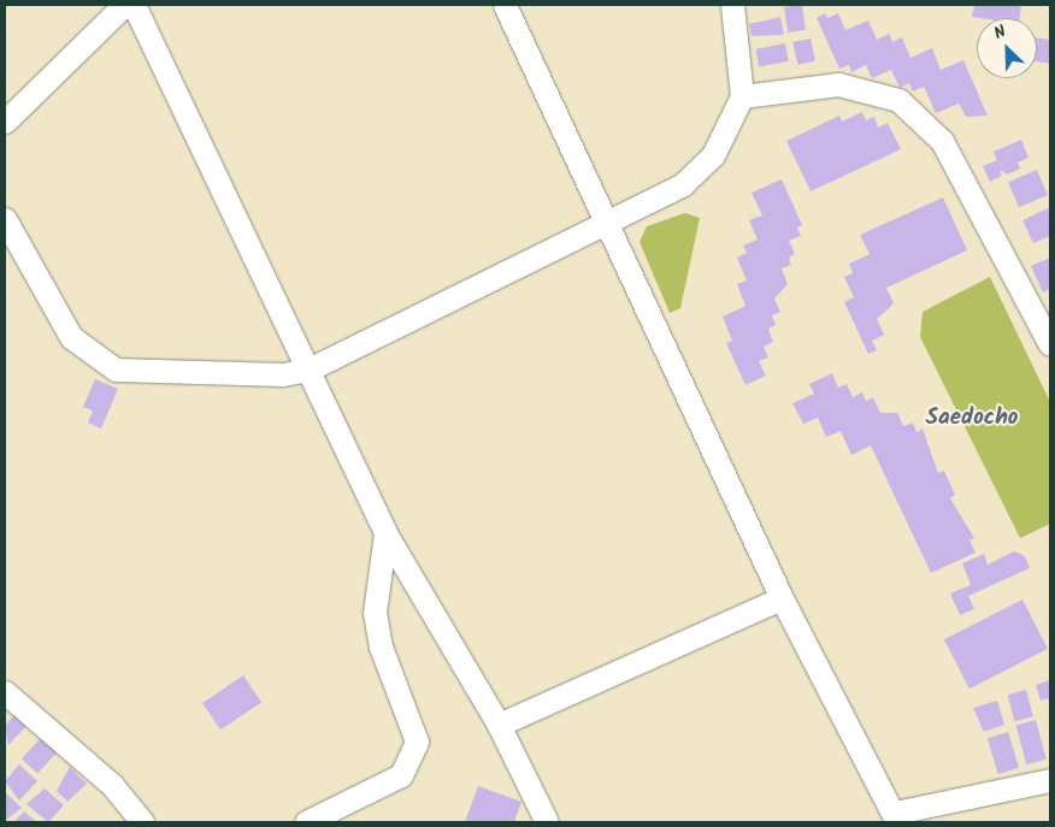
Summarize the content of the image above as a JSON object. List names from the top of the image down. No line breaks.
{"districts":["Saedocho"],"north":"top left"}
